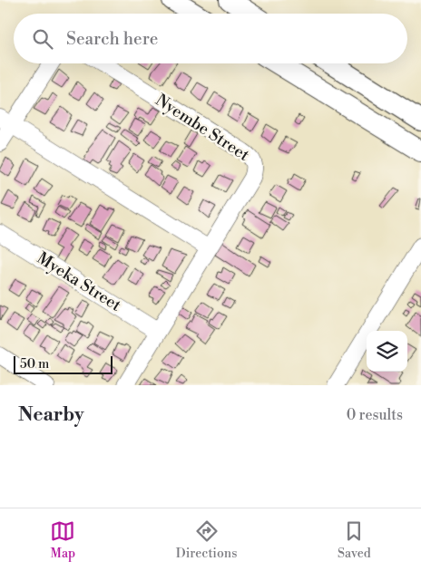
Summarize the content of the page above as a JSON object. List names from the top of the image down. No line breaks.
{"streets":{"street":["Nyembe Street","Myeka Street"]},"crossings":[["Nyembe Street","Myeka Street"]],"scale_bar":"50 m","page":{"search":"Search here","scale":"50 m","heading":["Nearby","0 results"],"nav":["Map","Directions","Saved"]}}
